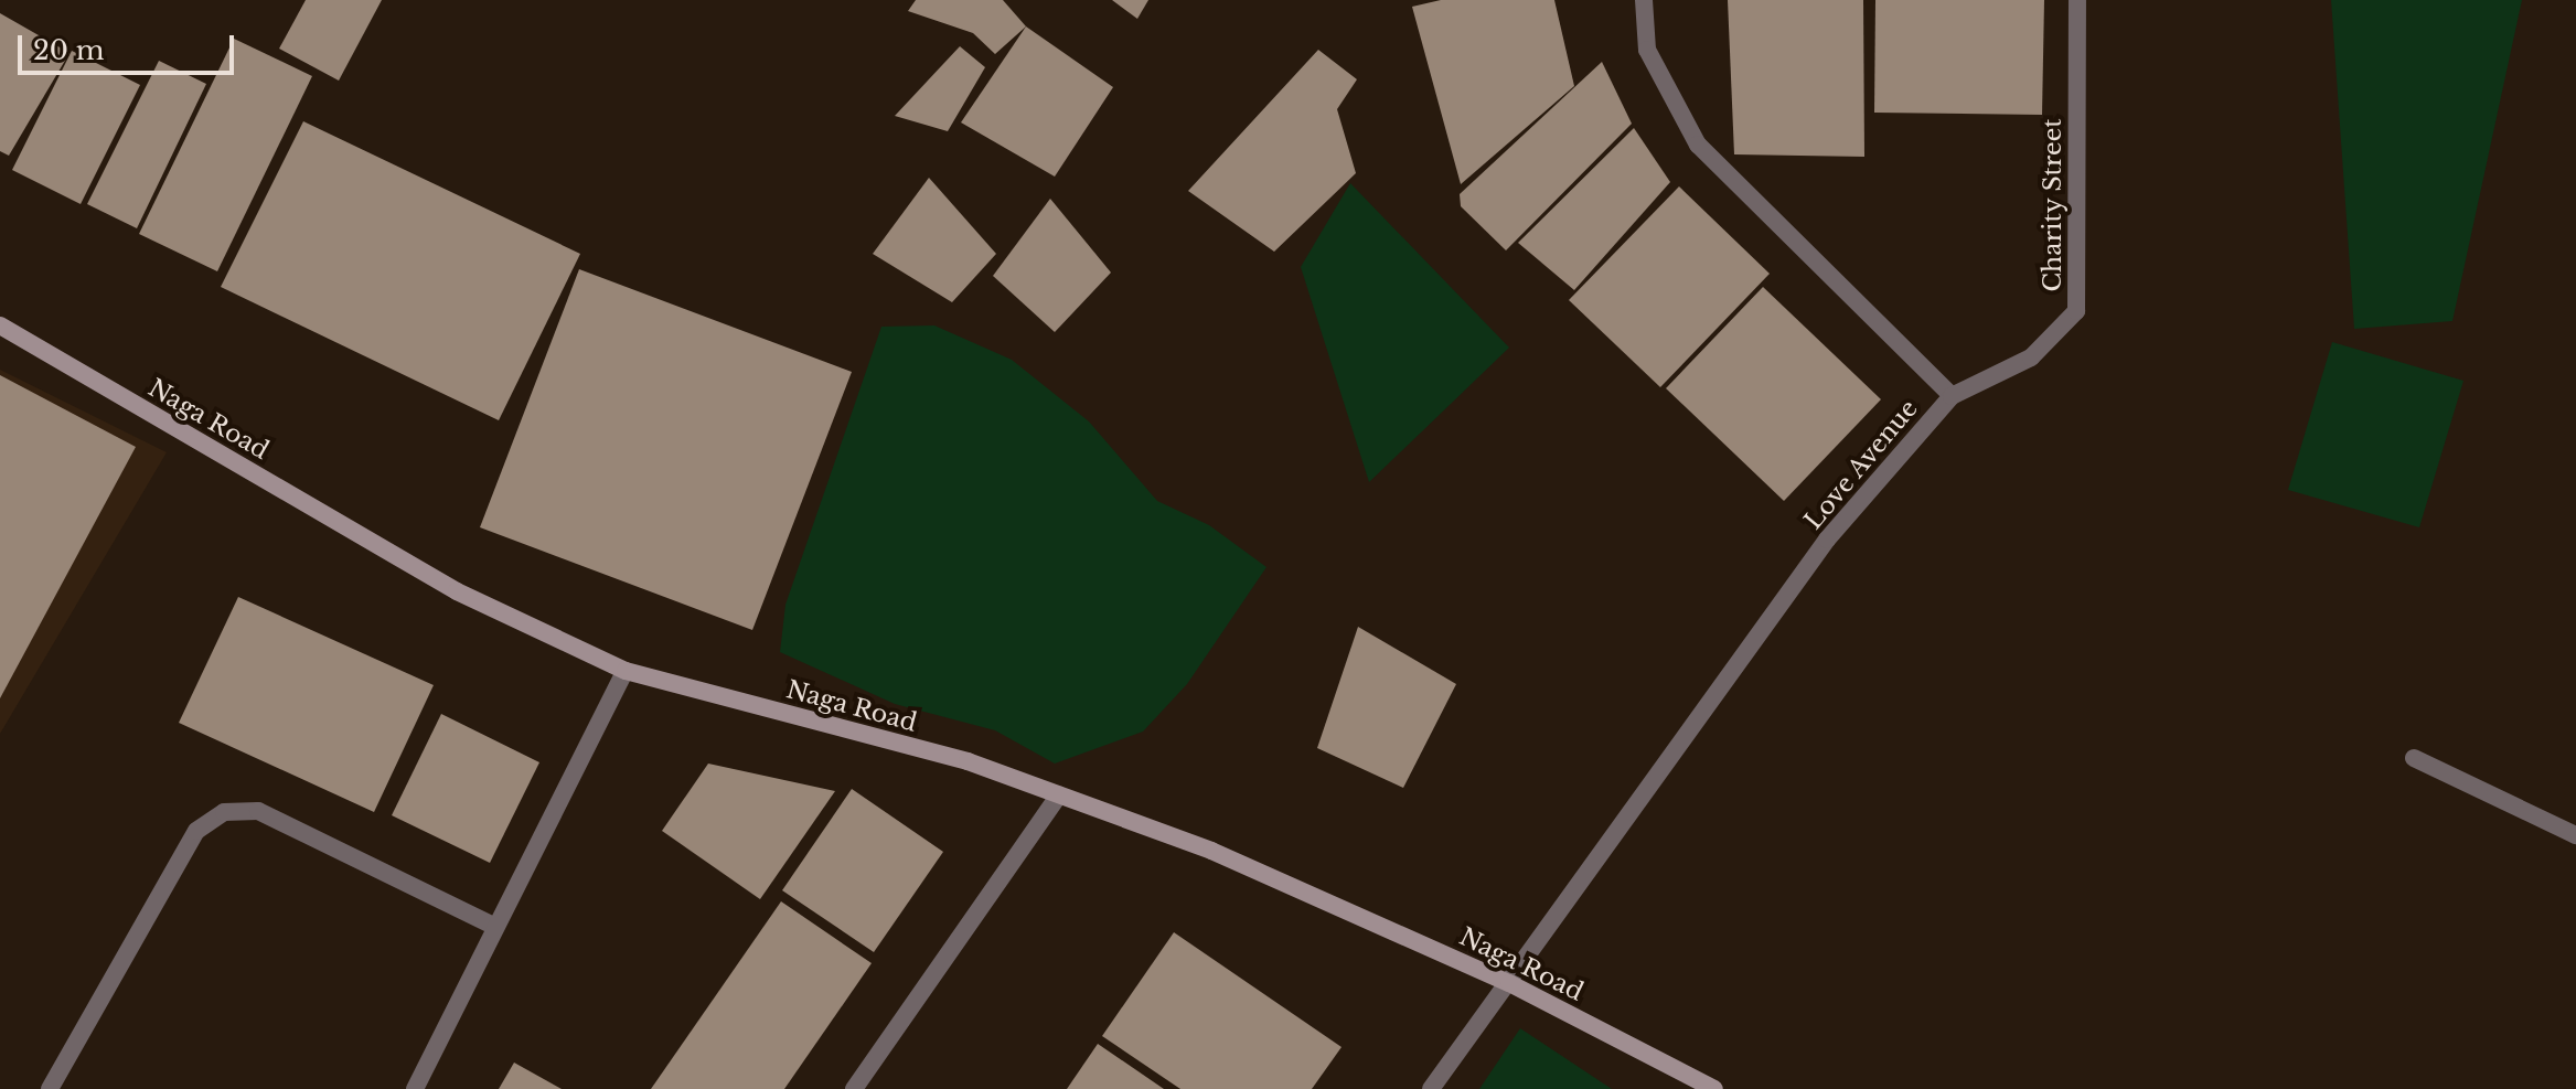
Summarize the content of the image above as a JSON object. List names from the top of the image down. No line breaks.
{"streets":{"main road":["Naga Road"],"street":["Charity Street","Love Avenue"]},"crossings":[["Charity Street","Love Avenue"],["Naga Road","Love Avenue"]],"scale_bar":"20 m"}
